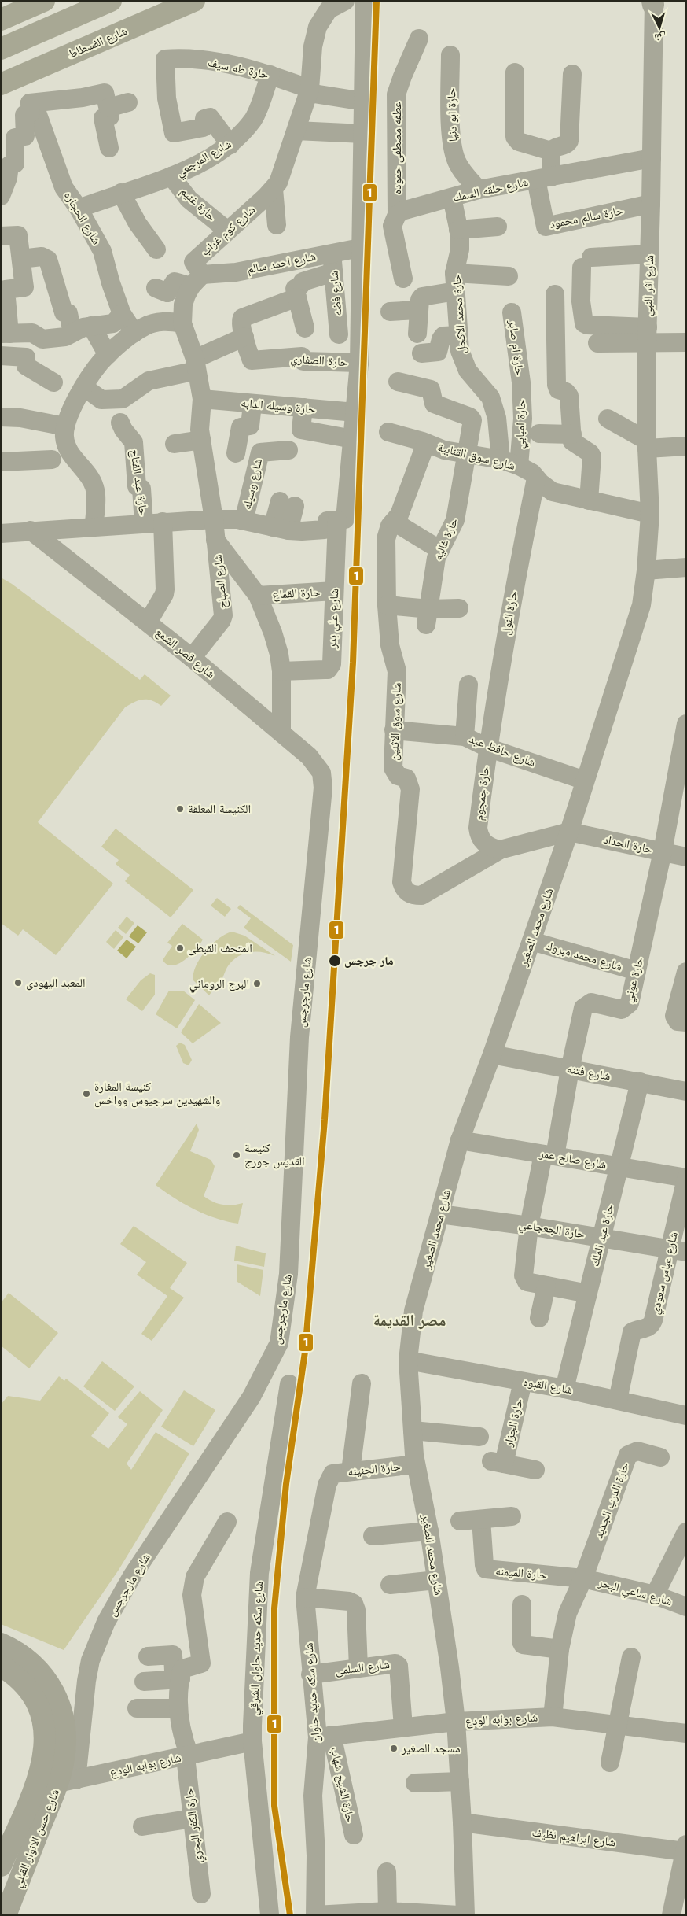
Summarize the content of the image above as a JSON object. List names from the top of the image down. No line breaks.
{"streets":{"main road":["شارع الفسطاط","شارع حسن الانوار القبلي"],"street":["حارة طه سيف","حارة ابو دنيا","عطفه مصطفى حموده","شارع المرجعي","شارع حلقه السمك","حارة غنيم","حارة سالم محمود","شارع الحجاره","شارع كوم غراب","شارع احمد سالم","شارع اثر النبي","شارع فضه","حارة محمد الاكحل","حارة ام صابر","حارة الصفاري","حارة وسيله الدابه","حارة امبابي","شارع سوق القنابية","حارة عبد الفتاح","شارع وسيله","حارة غاليه","شارع الصباح","حارة القماع","حارة النول","شارع علي بدر","شارع قصر الشمع","شارع سوق الاثنين","شارع حافظ عيد","حارة جمجوم","حارة الحداد","شارع محمد الصغير","شارع محمد مبروك","حارة عوني","شارع مارجرجس","شارع فتنه","شارع صالح عمر","حارة الجعجاعي","حارة عبد الملك","شارع عباس سعودي","شارع القبوه","حارة الجزار","حارة الجنينه","حارة الدرب الجديد","حارة الميمنه","شارع ساعي البحر","شارع سكه حديد حلوان الشرقي","شارع السلمى","شارع سكه حديد حلوان","شارع بوابه الودع","حارة الشيخ شهاب","حارة الكفر البحري","شارع ابراهيم نظيف"]},"crossings":[["حارة طه سيف","شارع المرجعي"],["حارة طه سيف","شارع كوم غراب"],["حارة طه سيف","شارع علي بدر"],["حارة ابو دنيا","شارع حلقه السمك"],["عطفه مصطفى حموده","شارع حلقه السمك"],["شارع المرجعي","حارة غنيم"],["شارع المرجعي","شارع الحجاره"],["شارع حلقه السمك","حارة سالم محمود"],["شارع حلقه السمك","شارع اثر النبي"],["شارع حلقه السمك","حارة محمد الاكحل"],["حارة غنيم","شارع كوم غراب"],["حارة سالم محمود","شارع اثر النبي"],["شارع كوم غراب","شارع احمد سالم"],["شارع احمد سالم","شارع فضه"],["شارع احمد سالم","شارع علي بدر"],["شارع اثر النبي","شارع سوق القنابية"],["شارع اثر النبي","شارع محمد الصغير"],["حارة محمد الاكحل","شارع سوق القنابية"],["حارة ام صابر","حارة امبابي"],["حارة الصفاري","شارع علي بدر"],["حارة وسيله الدابه","شارع علي بدر"],["حارة امبابي","شارع سوق القنابية"],["شارع سوق القنابية","حارة غاليه"],["شارع سوق القنابية","حارة النول"],["شارع سوق القنابية","شارع سوق الاثنين"],["شارع الصباح","شارع قصر الشمع"],["حارة القماع","شارع علي بدر"],["حارة النول","شارع حافظ عيد"],["حارة النول","حارة جمجوم"],["شارع قصر الشمع","شارع مارجرجس"],["شارع سوق الاثنين","شارع حافظ عيد"],["شارع سوق الاثنين","حارة جمجوم"],["شارع سوق الاثنين","حارة الحداد"],["شارع سوق الاثنين","شارع محمد الصغير"],["شارع حافظ عيد","حارة جمجوم"],["شارع حافظ عيد","شارع محمد الصغير"],["حارة الحداد","شارع محمد الصغير"],["حارة الحداد","حارة عوني"],["شارع محمد الصغير","شارع محمد مبروك"],["شارع محمد الصغير","شارع فتنه"],["شارع محمد الصغير","شارع صالح عمر"],["شارع محمد الصغير","حارة الجعجاعي"],["شارع محمد الصغير","شارع القبوه"],["شارع محمد الصغير","حارة الجنينه"],["شارع محمد الصغير","شارع بوابه الودع"],["شارع محمد الصغير","شارع ابراهيم نظيف"],["شارع محمد مبروك","حارة عوني"],["حارة عوني","شارع فتنه"],["حارة عوني","شارع صالح عمر"],["حارة عوني","حارة الجعجاعي"],["شارع مارجرجس","شارع بوابه الودع"],["شارع مارجرجس","شارع حسن الانوار القبلي"],["شارع فتنه","حارة عبد الملك"],["شارع صالح عمر","حارة عبد الملك"],["شارع صالح عمر","شارع عباس سعودي"],["حارة الجعجاعي","حارة عبد الملك"],["حارة الجعجاعي","شارع عباس سعودي"],["حارة عبد الملك","شارع القبوه"],["شارع عباس سعودي","شارع القبوه"],["شارع القبوه","حارة الجزار"],["حارة الجنينه","شارع سكه حديد حلوان"],["حارة الدرب الجديد","حارة الميمنه"],["حارة الدرب الجديد","شارع ساعي البحر"],["حارة الدرب الجديد","شارع بوابه الودع"],["حارة الميمنه","شارع ساعي البحر"],["شارع سكه حديد حلوان الشرقي","شارع بوابه الودع"],["شارع السلمى","شارع سكه حديد حلوان"],["شارع السلمى","شارع بوابه الودع"],["شارع سكه حديد حلوان","شارع بوابه الودع"],["شارع سكه حديد حلوان","حارة الشيخ شهاب"],["شارع بوابه الودع","حارة الشيخ شهاب"],["شارع بوابه الودع","حارة الكفر البحري"],["شارع بوابه الودع","شارع حسن الانوار القبلي"]],"districts":["مصر القديمة"],"places":["الكنيسة المعلقة","المتحف القبطى","مار جرجس","المعبد اليهودى","البرج الروماني","كنيسة المغارة والشهيدين سرجيوس وواخس","كنيسة القديس جورج","مسجد الصغير"],"lines":["transit line 1"],"north":"bottom"}
